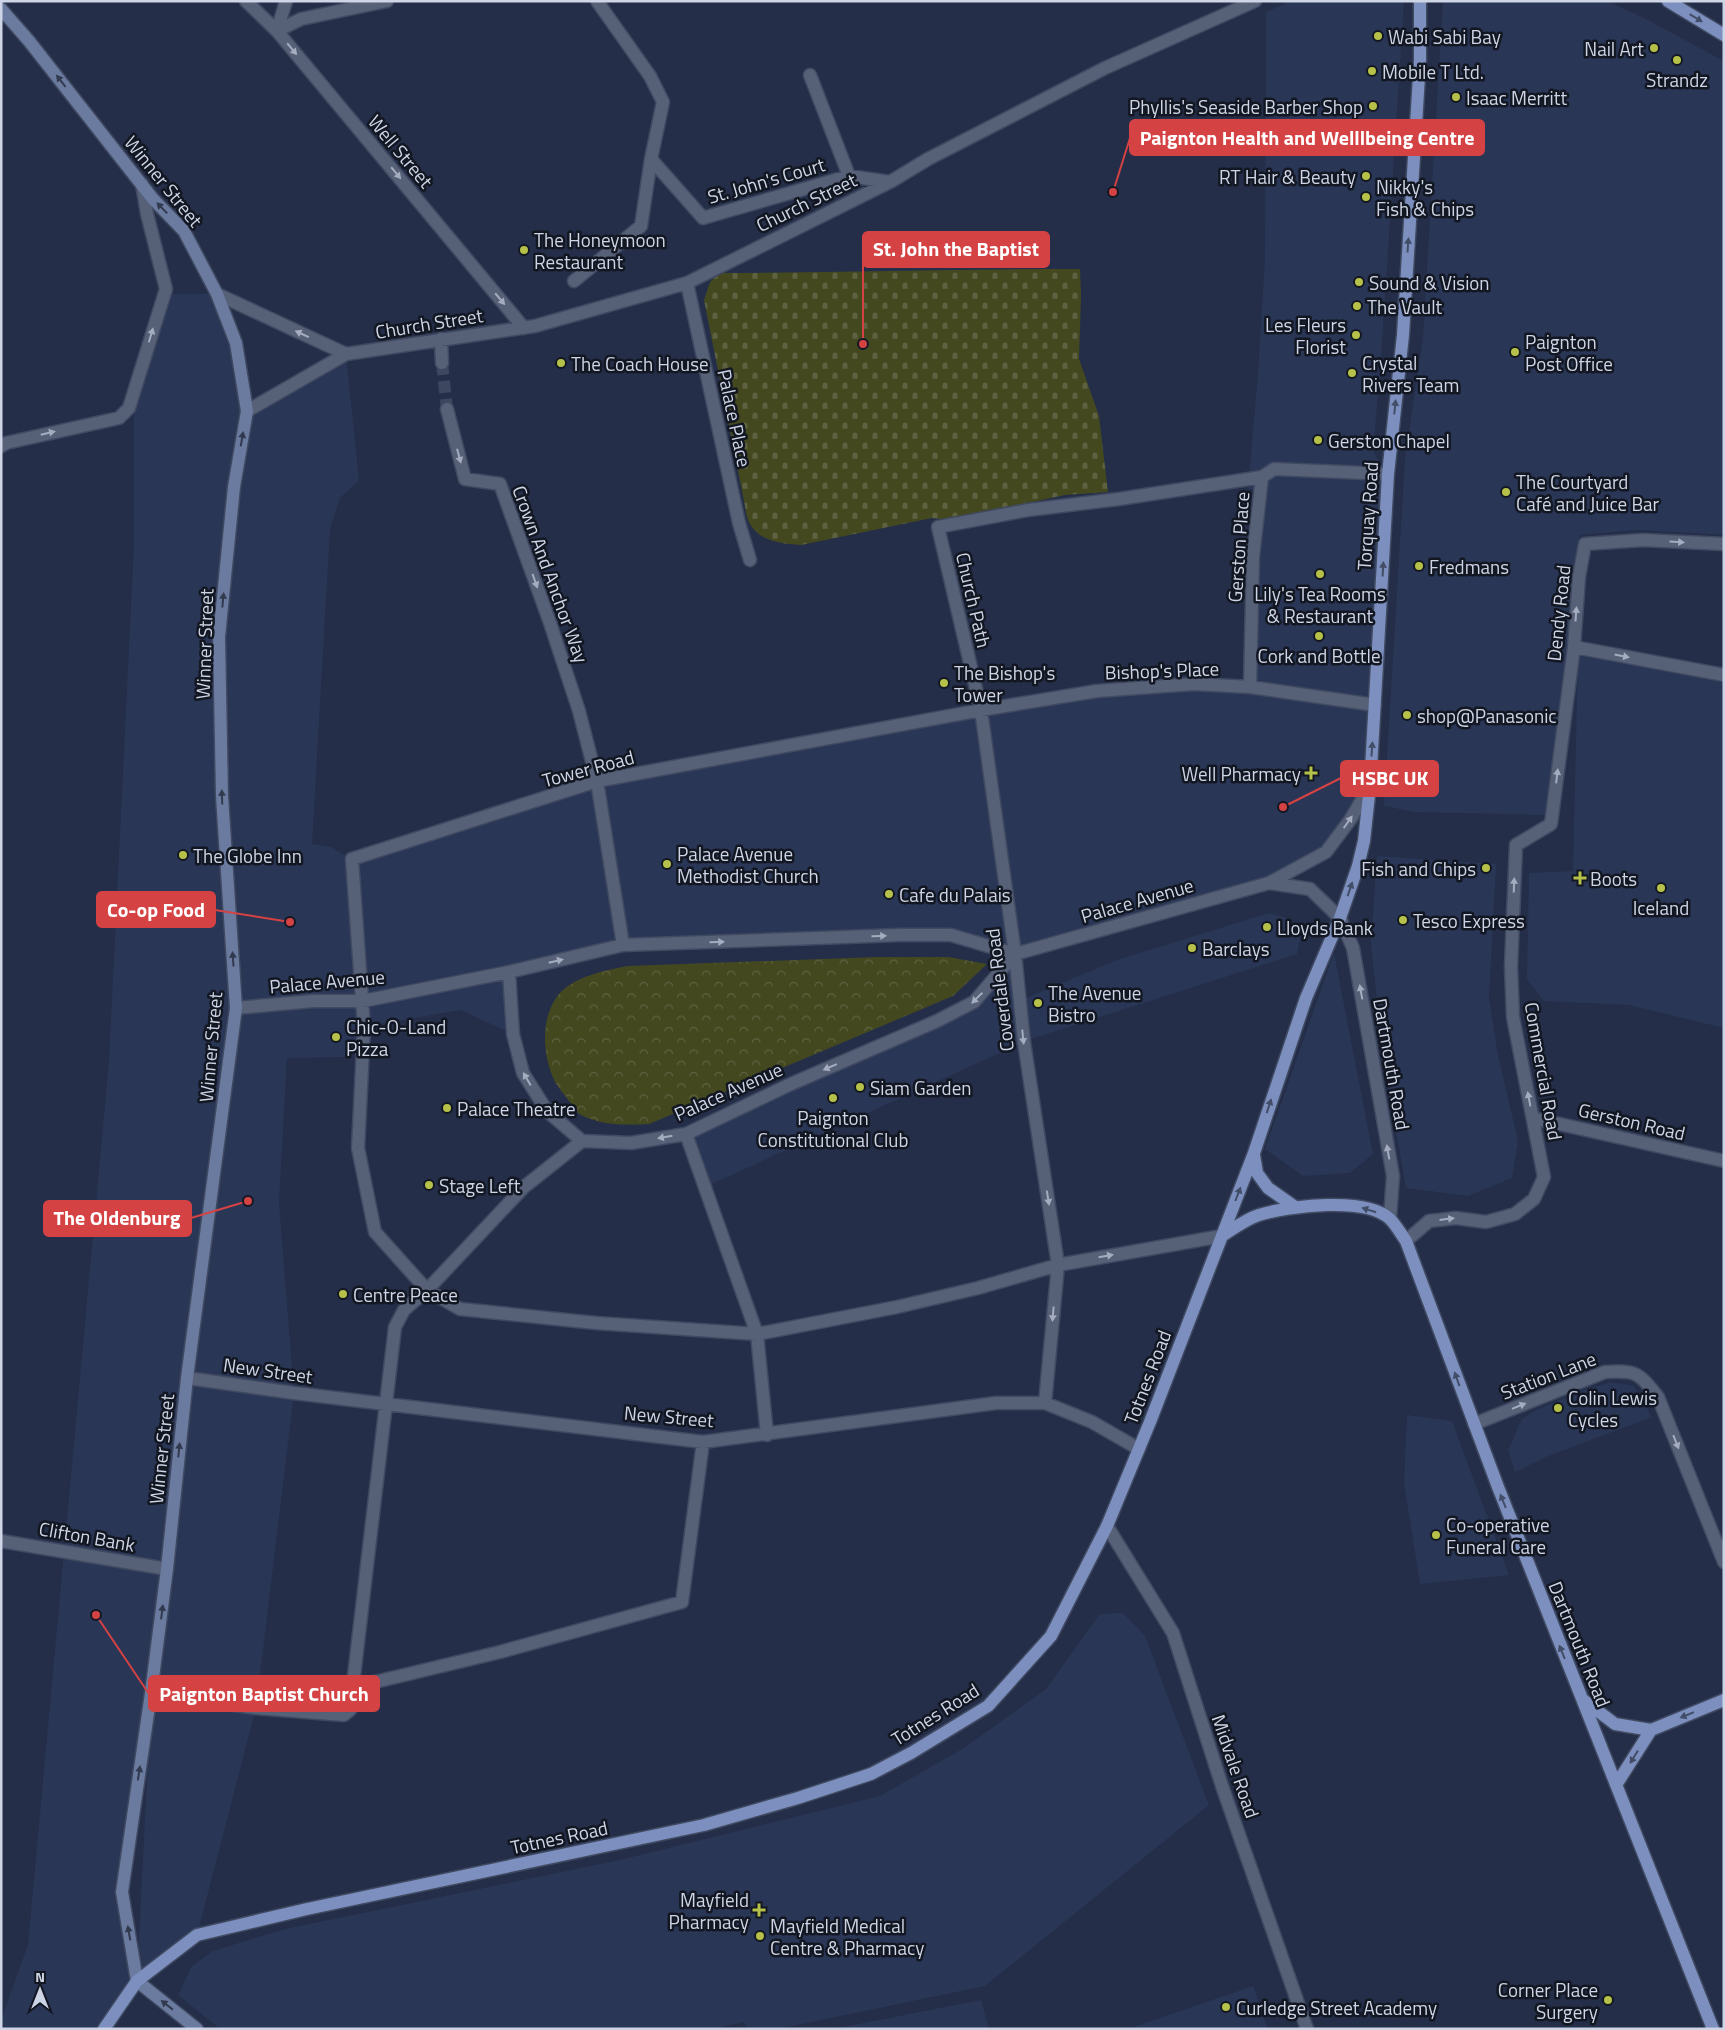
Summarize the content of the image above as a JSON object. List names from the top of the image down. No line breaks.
{"streets":{"main road":["Torquay Road","Dartmouth Road","Totnes Road"],"street":["Well Street","St. John's Court","Winner Street","Church Street","Palace Place","Gerston Place","Crown And Anchor Way","Church Path","Dendy Road","Bishop's Place","Tower Road","Palace Avenue","Coverdale Road","Commercial Road","Gerston Road","New Street","Station Lane","Clifton Bank","Midvale Road"]},"crossings":[["Well Street","Church Street"],["St. John's Court","Church Street"],["Winner Street","Church Street"],["Winner Street","Palace Avenue"],["Winner Street","New Street"],["Winner Street","Totnes Road"],["Winner Street","Clifton Bank"],["Church Street","Palace Place"],["Torquay Road","Gerston Place"],["Torquay Road","Bishop's Place"],["Torquay Road","Palace Avenue"],["Torquay Road","Totnes Road"],["Gerston Place","Church Path"],["Gerston Place","Bishop's Place"],["Crown And Anchor Way","Tower Road"],["Crown And Anchor Way","Palace Avenue"],["Church Path","Bishop's Place"],["Church Path","Tower Road"],["Church Path","Coverdale Road"],["Dendy Road","Commercial Road"],["Bishop's Place","Tower Road"],["Bishop's Place","Coverdale Road"],["Tower Road","Palace Avenue"],["Tower Road","Coverdale Road"],["Palace Avenue","Coverdale Road"],["Palace Avenue","Dartmouth Road"],["Palace Avenue","Totnes Road"],["Coverdale Road","New Street"],["Dartmouth Road","Commercial Road"],["Dartmouth Road","Station Lane"],["Dartmouth Road","Totnes Road"],["Commercial Road","Gerston Road"],["New Street","Totnes Road"],["Totnes Road","Midvale Road"]],"one_way":["Well Street","Winner Street","Torquay Road","Crown And Anchor Way","Coverdale Road","Dartmouth Road","Commercial Road"],"places":{"other":["Wabi Sabi Bay","Nail Art","Strandz","Mobile T Ltd.","Isaac Merritt","Phyllis's Seaside Barber Shop","RT Hair & Beauty","Paignton Health and Welllbeing Centre","Nikky's Fish & Chips","The Honeymoon Restaurant","Sound & Vision","The Vault","Les Fleurs Florist","St. John the Baptist","Paignton Post Office","The Coach House","Crystal Rivers Team","Gerston Chapel","The Courtyard Café and Juice Bar","Fredmans","Lily's Tea Rooms & Restaurant","Cork and Bottle","The Bishop's Tower","shop@Panasonic","HSBC UK","The Globe Inn","Palace Avenue Methodist Church","Fish and Chips","Iceland","Cafe du Palais","Tesco Express","Co-op Food","Lloyds Bank","Barclays","The Avenue Bistro","Chic-O-Land Pizza","Siam Garden","Paignton Constitutional Club","Palace Theatre","Stage Left","The Oldenburg","Centre Peace","Colin Lewis Cycles","Co-operative Funeral Care","Paignton Baptist Church","Mayfield Medical Centre & Pharmacy","Corner Place Surgery","Curledge Street Academy"],"health":["Well Pharmacy","Boots","Mayfield Pharmacy"]},"north":"top"}
